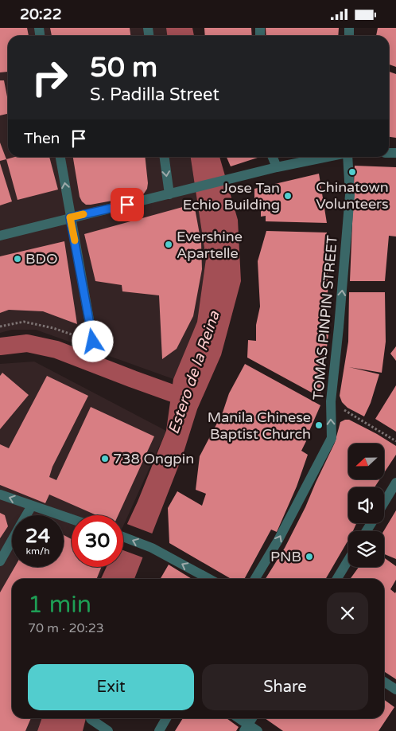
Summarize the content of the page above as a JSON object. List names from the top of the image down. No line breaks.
{"streets":{"street":["TOMAS PINPIN STREET"]},"one_way":["TOMAS PINPIN STREET"],"water":["Estero de la Reina"],"places":["Chinatown Volunteers","Jose Tan Echio Building","Evershine Apartelle","BDO","Manila Chinese Baptist Church","738 Ongpin","PNB"],"north":"left","page":{"status":"20:22","turn":["50 m","S. Padilla Street"],"then":"Then","speed":"24 km/h","limit":"30","heading":["1 min","70 m · 20:23"],"buttons":["Exit","Share"]}}
